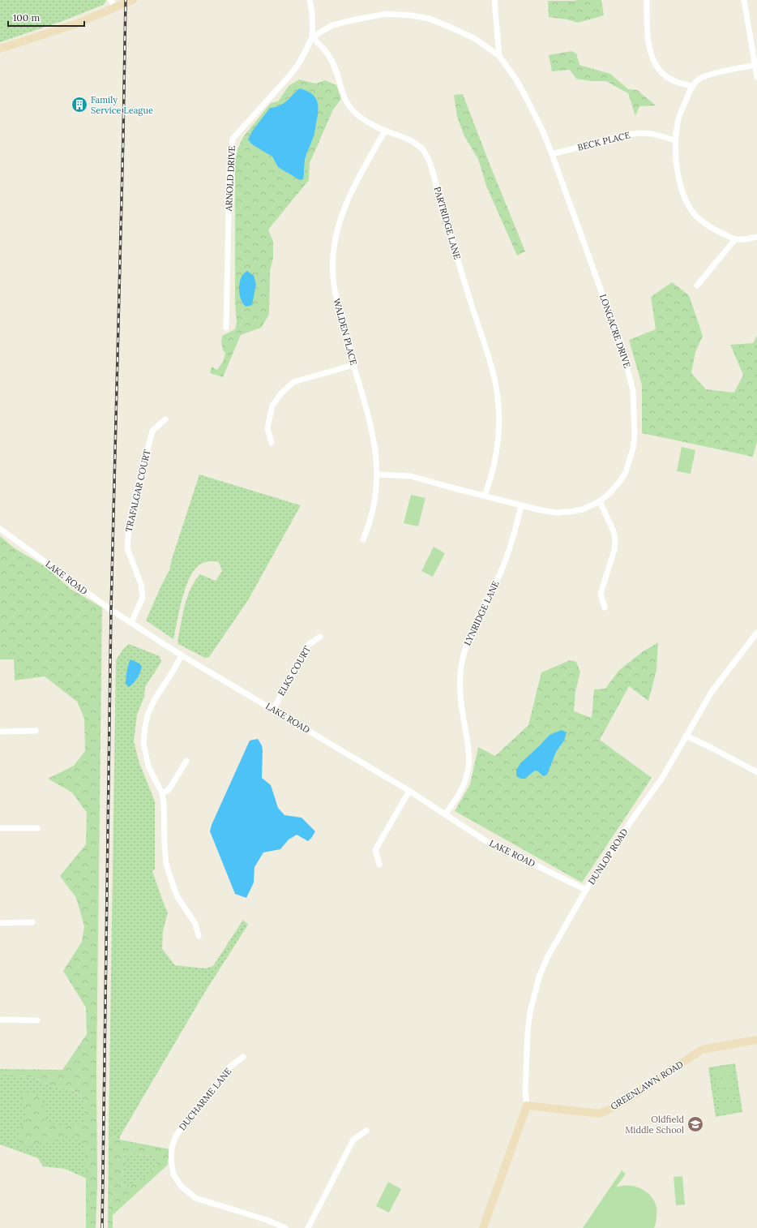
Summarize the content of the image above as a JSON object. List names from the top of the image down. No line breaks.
{"streets":{"main road":["GREENLAWN ROAD"],"street":["BECK PLACE","ARNOLD DRIVE","PARTRIDGE LANE","LONGACRE DRIVE","WALDEN PLACE","TRAFALGAR COURT","LAKE ROAD","LYNRIDGE LANE","ELKS COURT","DUNLOP ROAD","DUCHARME LANE"]},"crossings":[["BECK PLACE","LONGACRE DRIVE"],["ARNOLD DRIVE","PARTRIDGE LANE"],["PARTRIDGE LANE","LONGACRE DRIVE"],["PARTRIDGE LANE","WALDEN PLACE"],["LONGACRE DRIVE","WALDEN PLACE"],["LONGACRE DRIVE","LYNRIDGE LANE"],["TRAFALGAR COURT","LAKE ROAD"],["LAKE ROAD","LYNRIDGE LANE"],["LAKE ROAD","ELKS COURT"],["LAKE ROAD","DUNLOP ROAD"],["DUNLOP ROAD","GREENLAWN ROAD"]],"places":{"building":["Family Service League"],"school or university":["Oldfield Middle School"]},"scale_bar":"100 m"}
